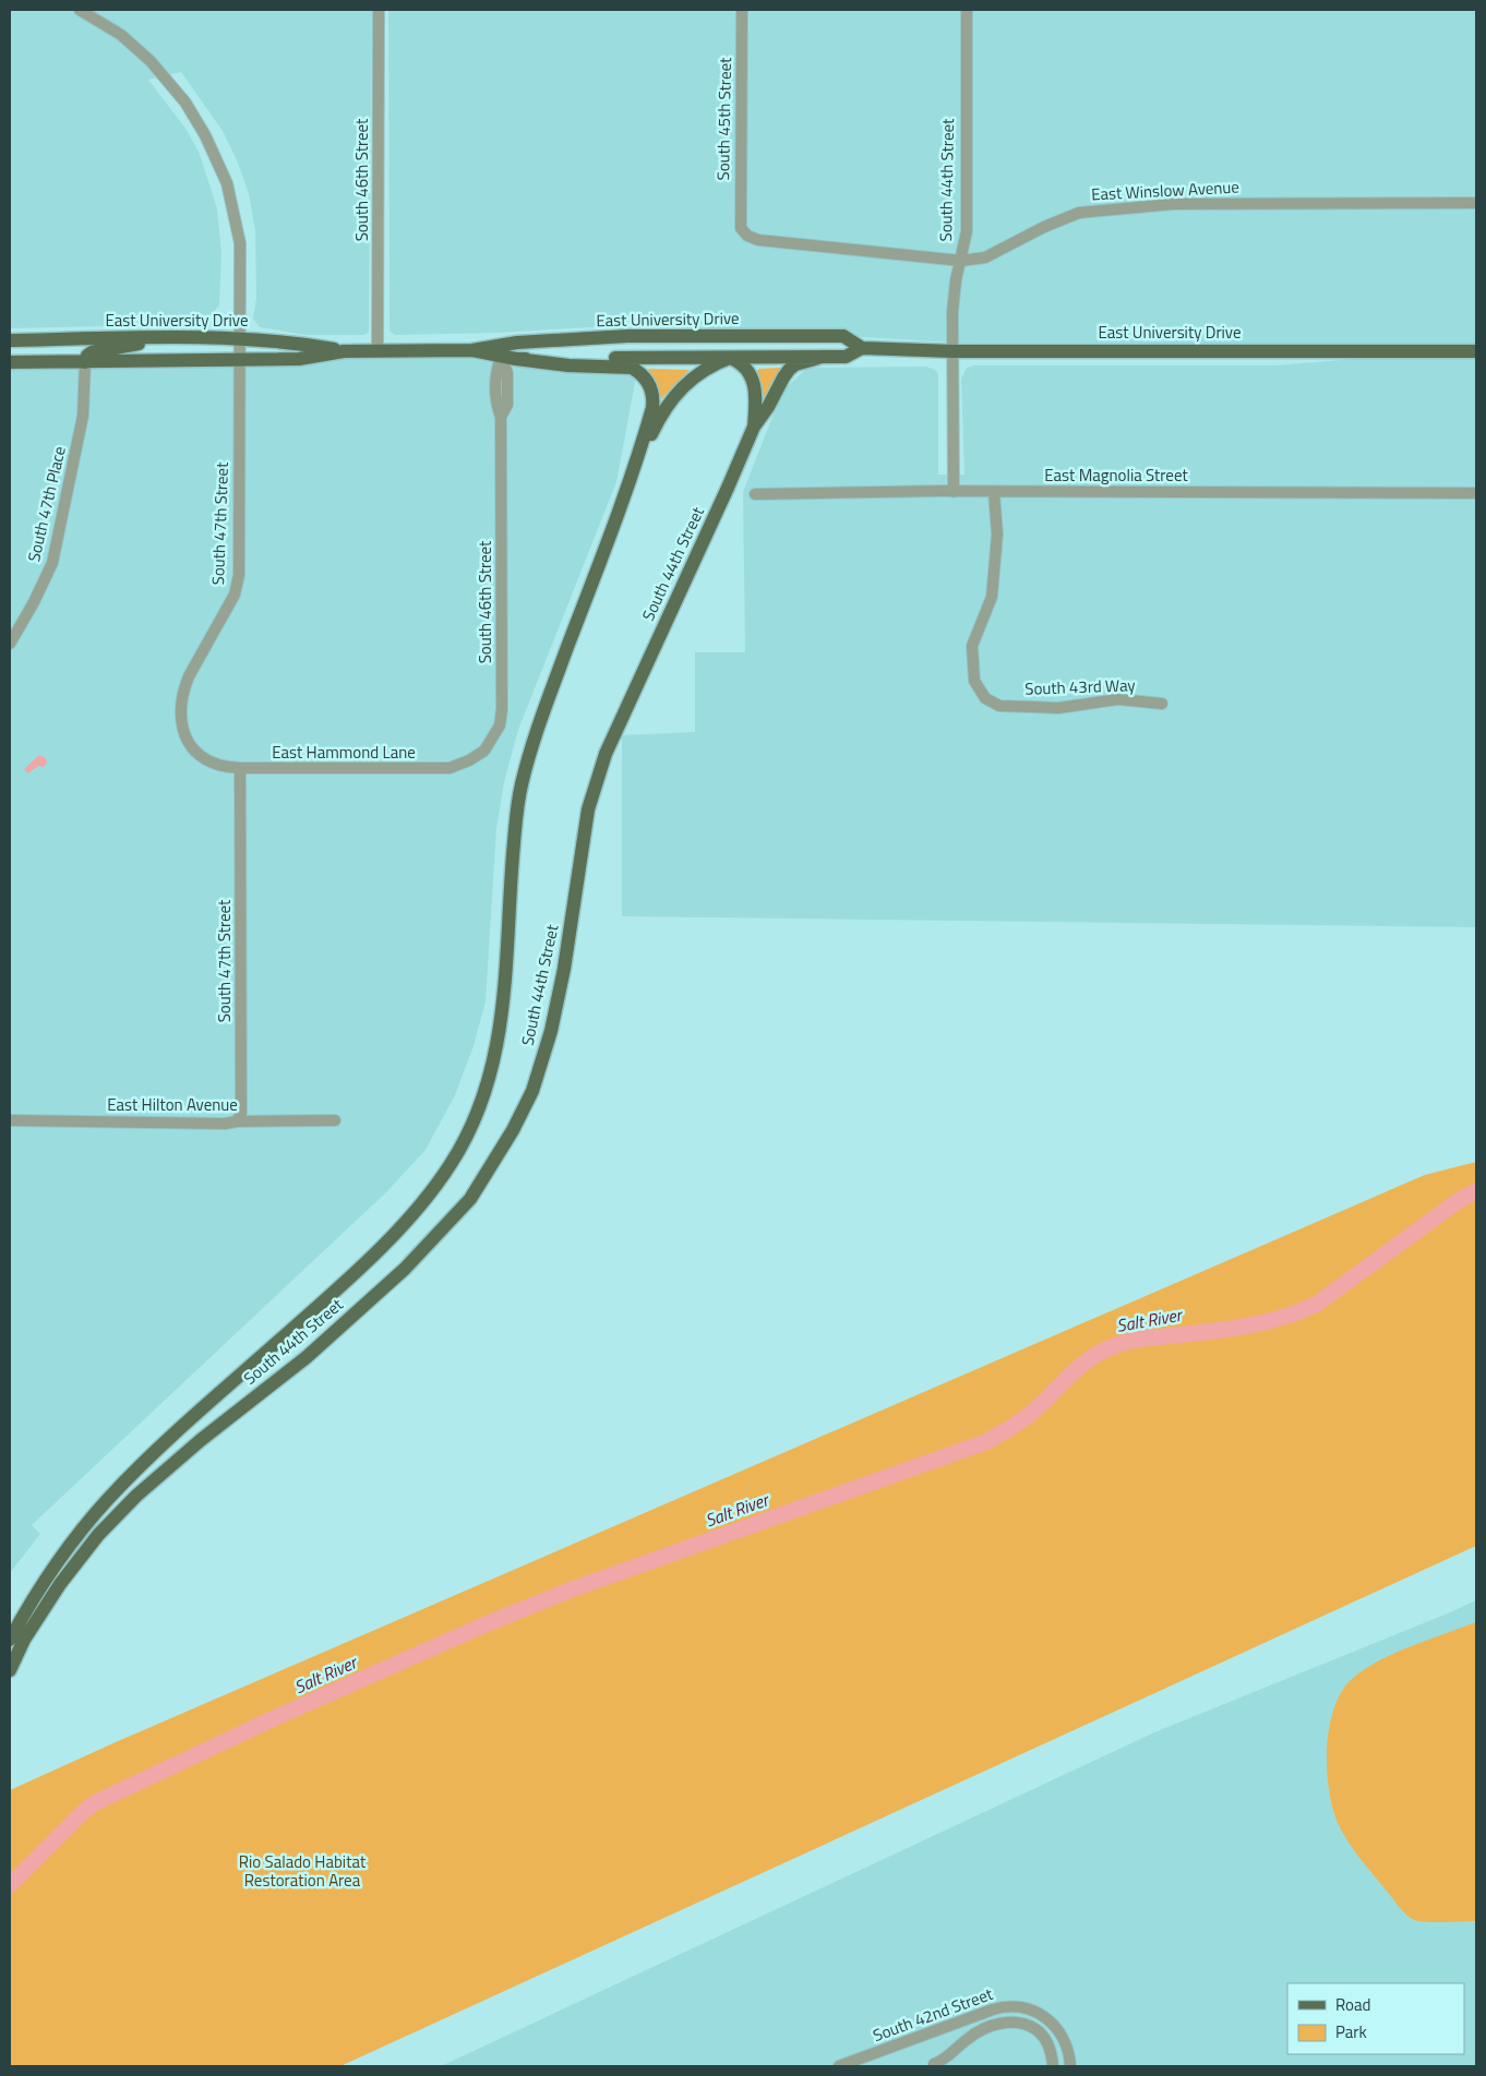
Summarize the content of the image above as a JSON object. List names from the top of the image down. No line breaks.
{"streets":{"main road":["South 44th Street","East University Drive"],"street":["South 45th Street","South 46th Street","East Winslow Avenue","East Magnolia Street","South 47th Place","South 47th Street","South 43rd Way","East Hammond Lane","East Hilton Avenue","South 42nd Street"]},"crossings":[["South 45th Street","East Winslow Avenue"],["South 46th Street","East University Drive"],["South 46th Street","East Hammond Lane"],["South 44th Street","East Winslow Avenue"],["South 44th Street","East University Drive"],["East University Drive","South 47th Place"],["East University Drive","South 47th Street"],["East Magnolia Street","South 43rd Way"],["South 47th Street","East Hammond Lane"],["South 47th Street","East Hilton Avenue"]],"water":["Salt River"],"parks":["Rio Salado Habitat Restoration Area"],"legend":["Road","Park"]}
